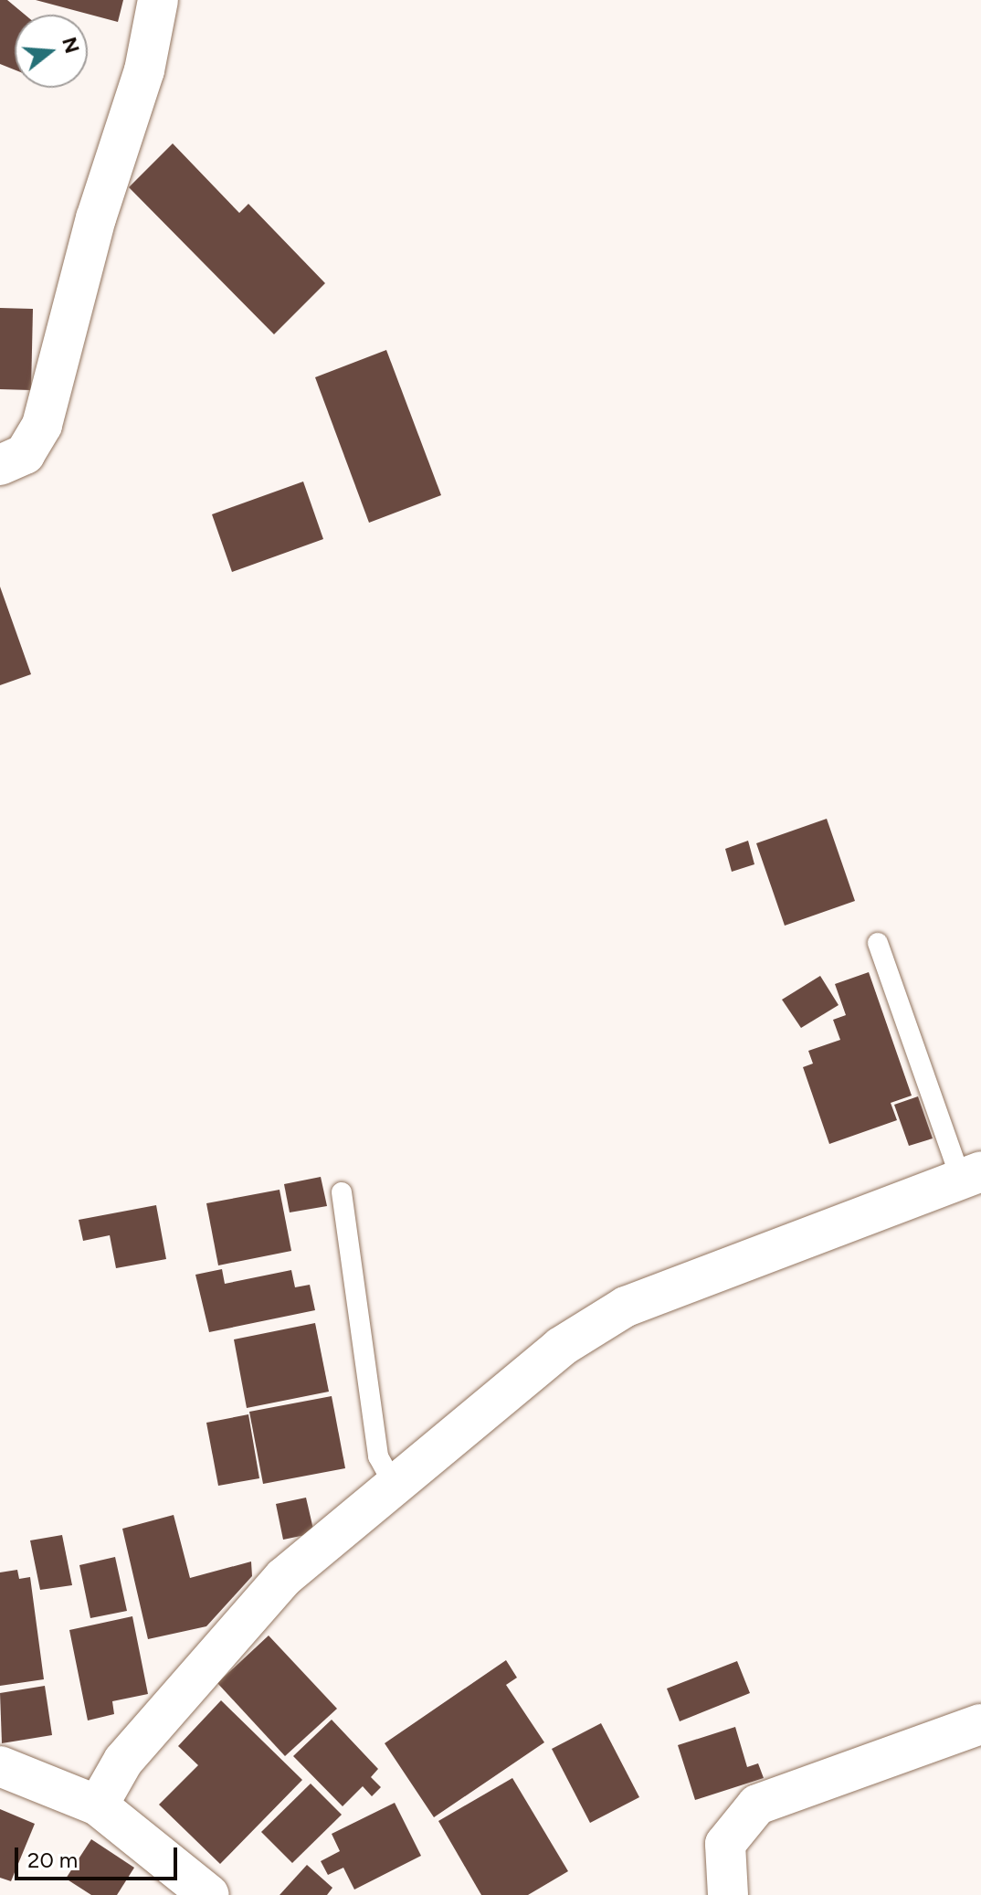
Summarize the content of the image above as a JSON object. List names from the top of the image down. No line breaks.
{"scale_bar":"20 m","north":"right"}
